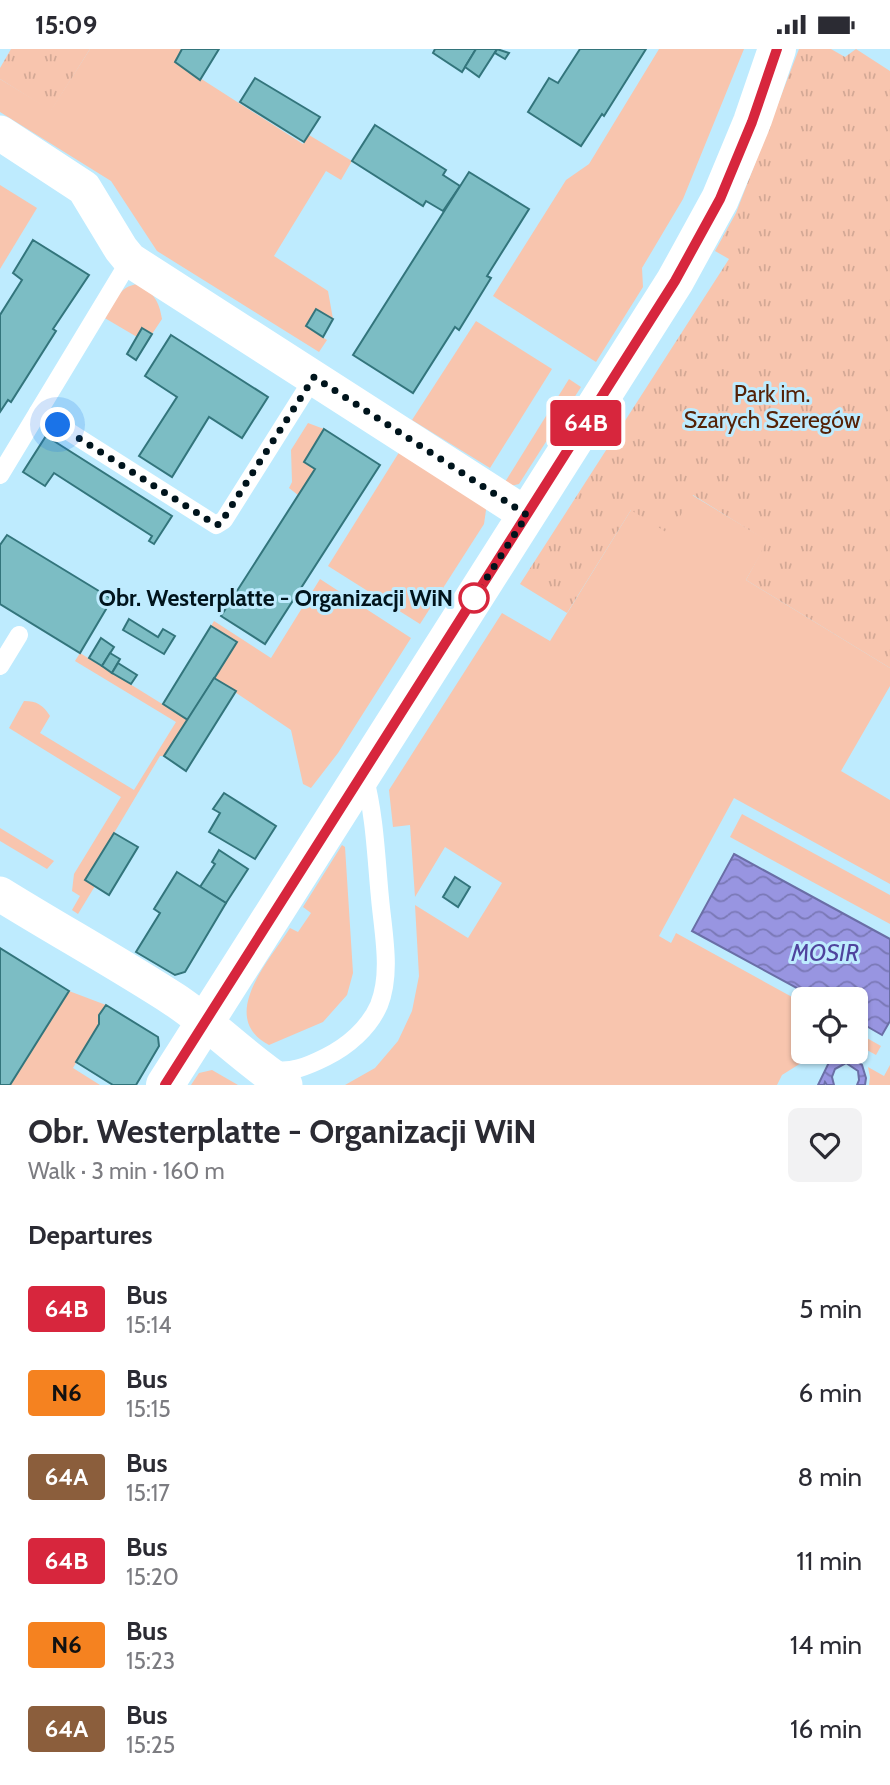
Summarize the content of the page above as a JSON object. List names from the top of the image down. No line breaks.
{"water":["MOSIR"],"parks":["Park im. Szarych Szeregów"],"places":["Obr. Westerplatte - Organizacji WiN"],"lines":["bus line 64B"],"page":{"status":"15:09","on_map":"64B","heading":[["Obr. Westerplatte - Organizacji WiN","Walk · 3 min · 160 m"],"Departures"],"list":[{"mark":"64B","name":"Bus","note":"15:14","value":"5 min"},{"mark":"N6","name":"Bus","note":"15:15","value":"6 min"},{"mark":"64A","name":"Bus","note":"15:17","value":"8 min"},{"mark":"64B","name":"Bus","note":"15:20","value":"11 min"},{"mark":"N6","name":"Bus","note":"15:23","value":"14 min"},{"mark":"64A","name":"Bus","note":"15:25","value":"16 min"}]}}
